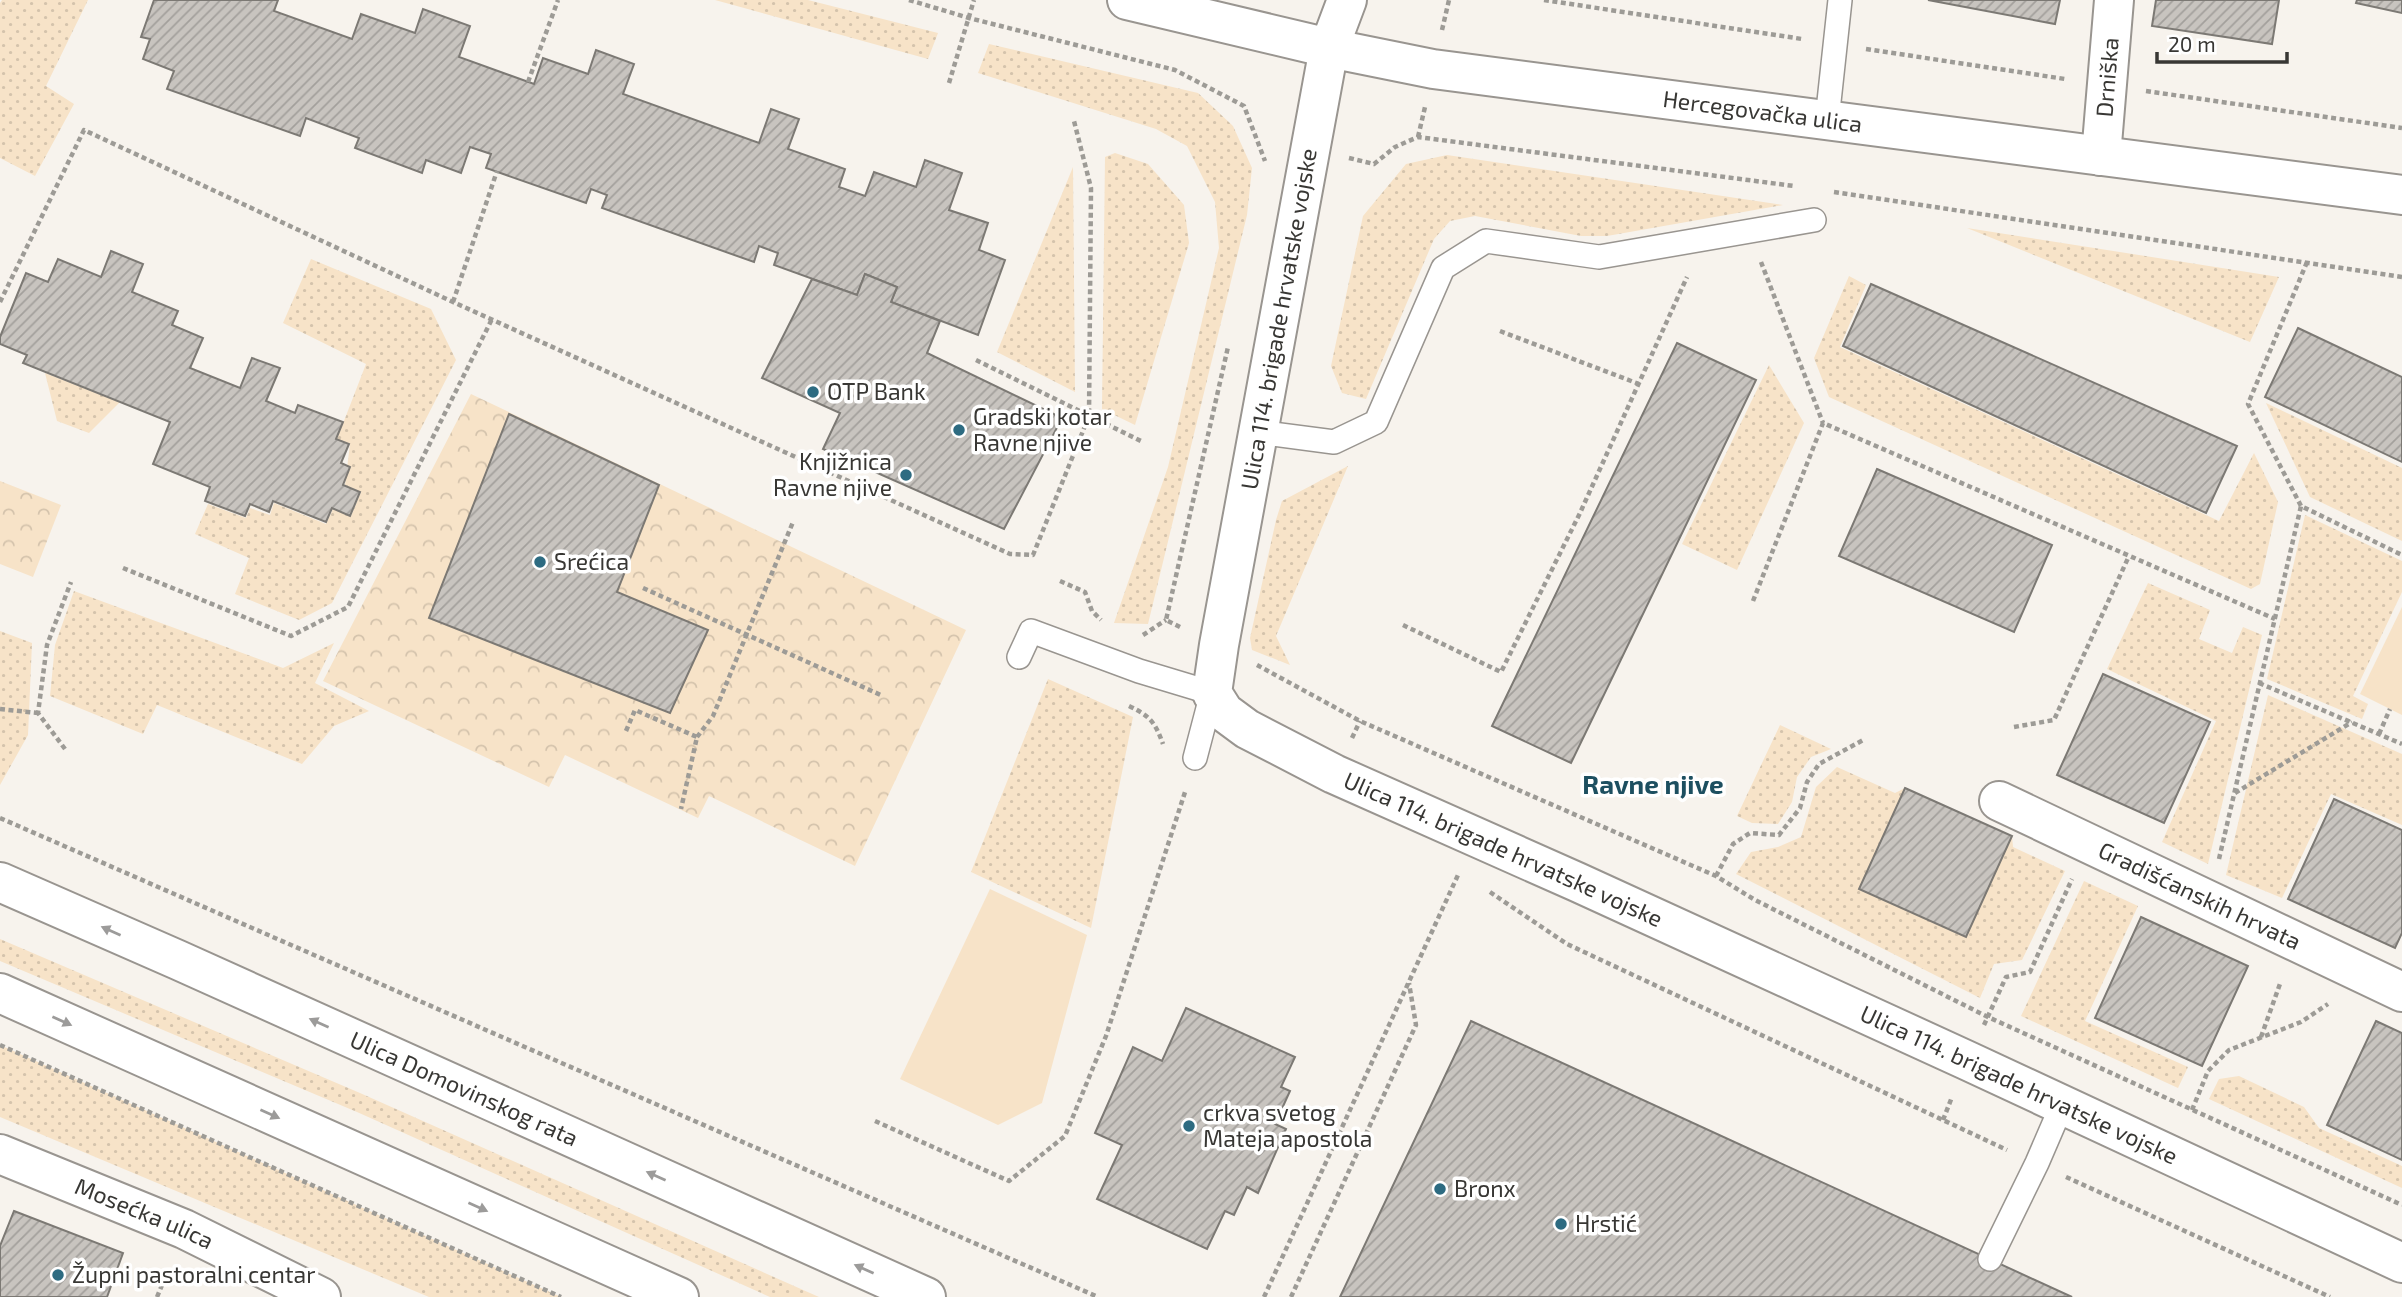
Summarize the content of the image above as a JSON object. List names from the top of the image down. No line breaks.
{"streets":{"street":["Drniška","Hercegovačka ulica","Ulica 114. brigade hrvatske vojske","Gradišćanskih hrvata","Ulica Domovinskog rata","Mosećka ulica"]},"crossings":[["Drniška","Hercegovačka ulica"],["Hercegovačka ulica","Ulica 114. brigade hrvatske vojske"]],"districts":["Ravne njive"],"places":["OTP Bank","Gradski kotar Ravne njive","Knjižnica Ravne njive","Srećica","crkva svetog Mateja apostola","Bronx","Hrstić","Župni pastoralni centar"],"scale_bar":"20 m"}
